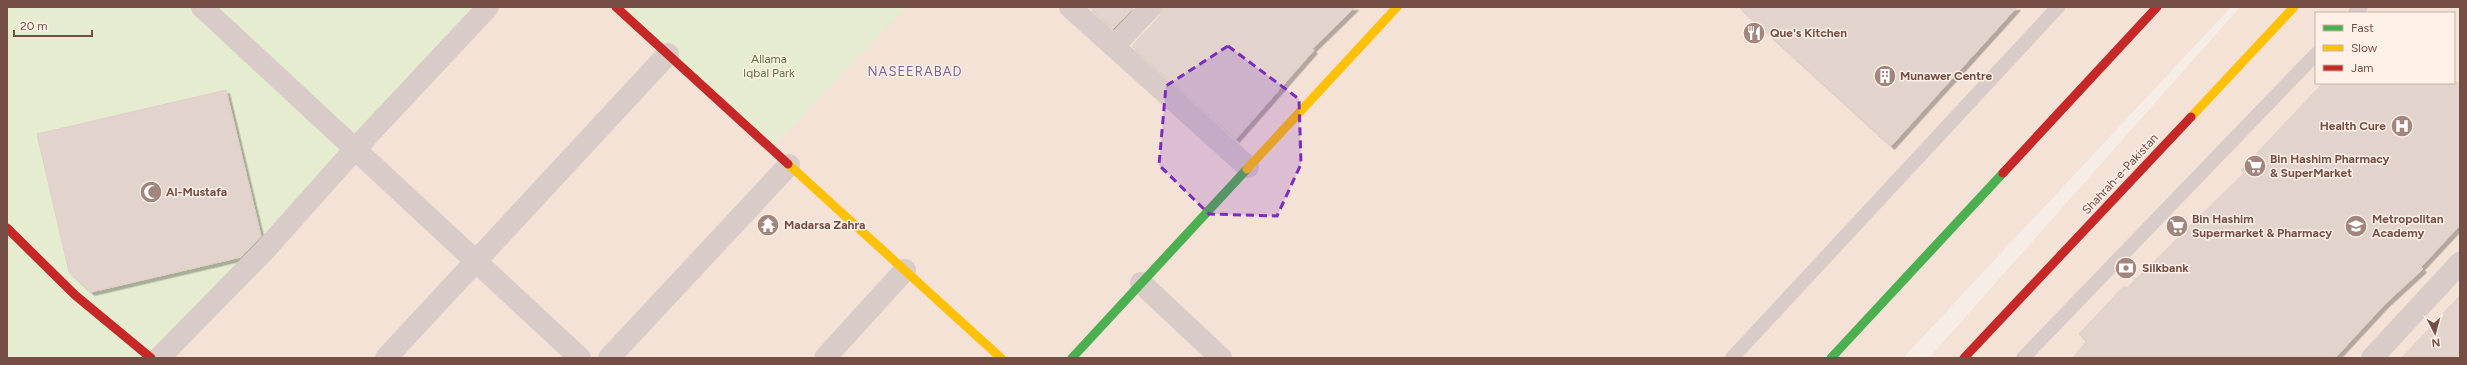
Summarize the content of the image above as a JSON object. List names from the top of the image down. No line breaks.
{"streets":{"main road":["Shahrah-e-Pakistan"]},"districts":["NASEERABAD"],"parks":["Allama Iqbal Park"],"places":{"restaurant":["Que's Kitchen"],"building":["Munawer Centre"],"hospital":["Health Cure"],"supermarket":["Bin Hashim Pharmacy & SuperMarket","Bin Hashim Supermarket & Pharmacy"],"mosque":["Al-Mustafa"],"temple":["Madarsa Zahra"],"school or university":["Metropolitan Academy"],"bank":["Silkbank"]},"legend":["Fast","Slow","Jam"],"scale_bar":"20 m","north":"bottom"}
